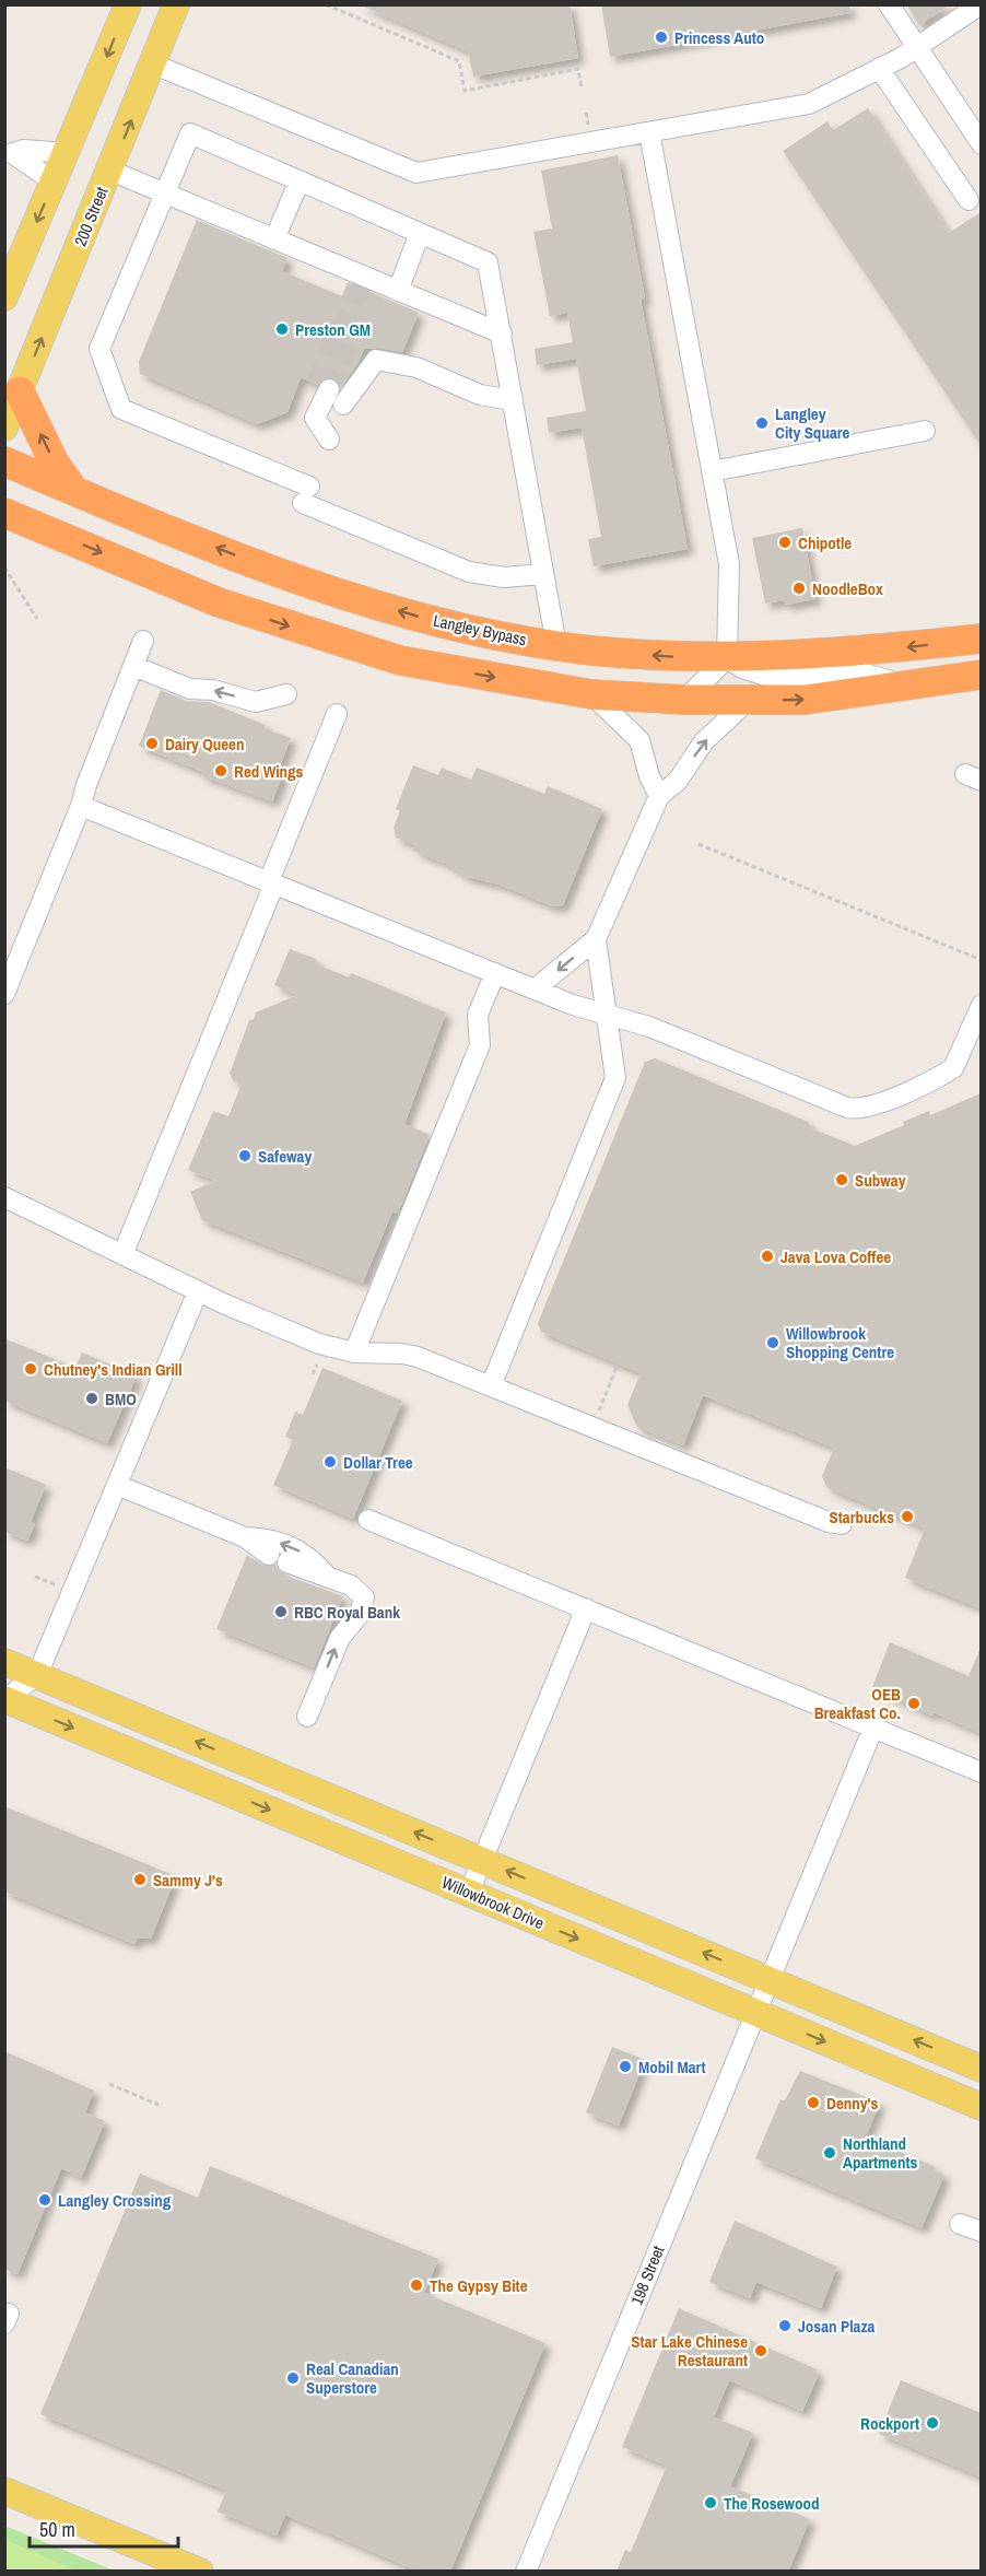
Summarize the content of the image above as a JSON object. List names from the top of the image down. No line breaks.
{"streets":{"highway":["Langley Bypass"],"main road":["200 Street","Willowbrook Drive"],"street":["198 Street"]},"crossings":[["Willowbrook Drive","198 Street"]],"places":["Princess Auto","Preston GM","Langley City Square","Chipotle","NoodleBox","Dairy Queen","Red Wings","Safeway","Subway","Java Lova Coffee","Willowbrook Shopping Centre","Chutney's Indian Grill","BMO","Dollar Tree","Starbucks","RBC Royal Bank","OEB Breakfast Co.","Sammy J's","Mobil Mart","Denny's","Northland Apartments","Langley Crossing","The Gypsy Bite","Josan Plaza","Star Lake Chinese Restaurant","Real Canadian Superstore","Rockport","The Rosewood"],"scale_bar":"50 m"}
